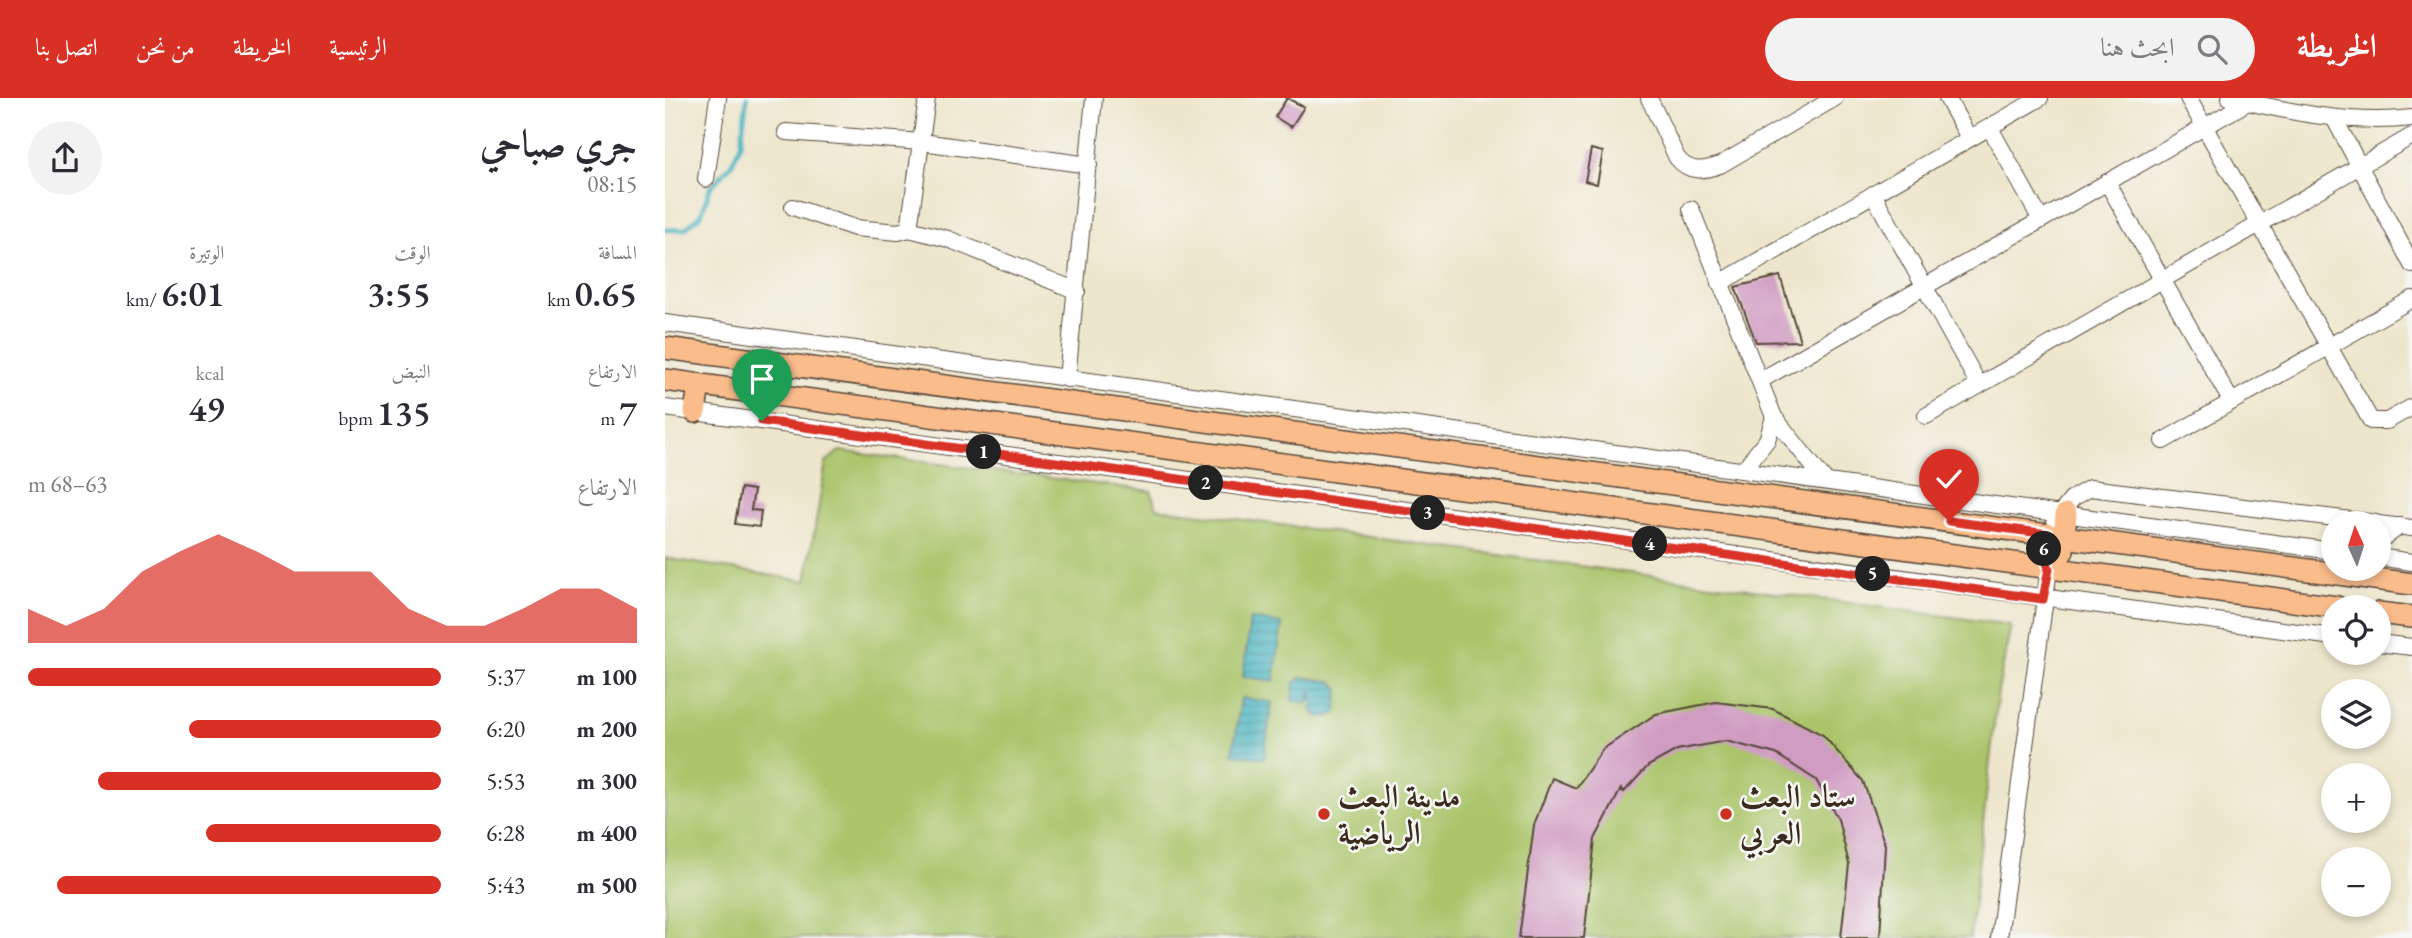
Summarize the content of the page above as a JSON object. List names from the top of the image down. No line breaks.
{"places":["مدينة البعث الرياضية","ستاد البعث العربي"],"north":"top","page":{"header":"الخريطة","search":"ابحث هنا","nav":["الرئيسية","الخريطة","من نحن","اتصل بنا"],"heading":["جري صباحي","08:15"],"stats":[["المسافة","0.65 km"],["الوقت","3:55"],["الوتيرة","6:01 /km"],["الارتفاع","7 m"],["النبض","135 bpm"],["kcal","49"]],"pins":["1","2","3","4","6","5"],"chart":["الارتفاع","63–68 m"],"map_buttons":["+","−"],"list":[{"name":"100 m","note":"5:37"},{"name":"200 m","note":"6:20"},{"name":"300 m","note":"5:53"},{"name":"400 m","note":"6:28"},{"name":"500 m","note":"5:43"}]}}
